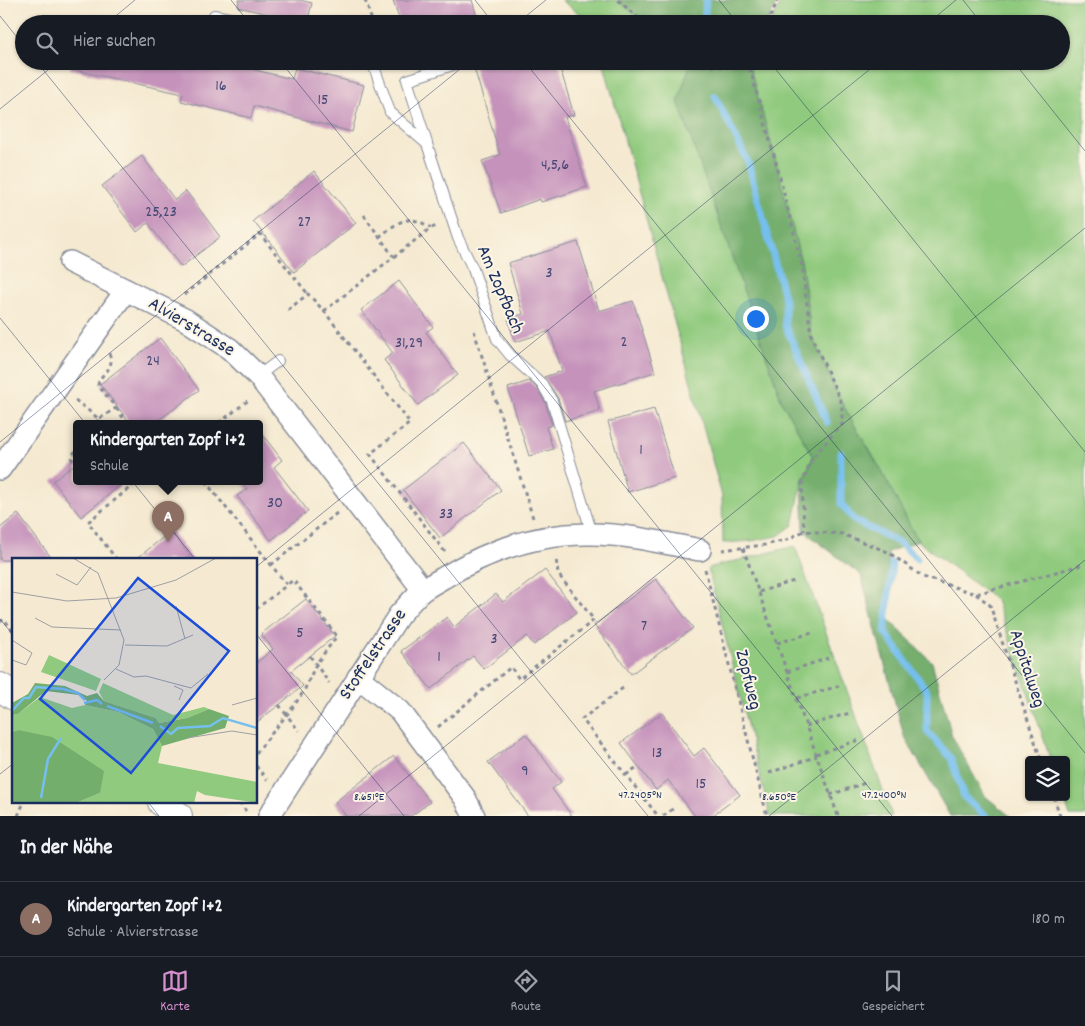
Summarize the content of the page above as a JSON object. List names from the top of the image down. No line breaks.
{"streets":{"street":["Alvierstrasse","Stoffelstrasse"],"lane":["Am Zopfbach"],"path":["Appitalweg","Zopfweg"]},"crossings":[["Am Zopfbach","Stoffelstrasse"],["Alvierstrasse","Stoffelstrasse"],["Stoffelstrasse","Zopfweg"]],"house_numbers":["16","15","4,5,6","25,23","27","3","2","31,29","24","1","30","33","7","5","3","1","13","9","15"],"page":{"search":"Hier suchen","popup":["Kindergarten Zopf 1+2","Schule"],"pins":"A","heading":"In der Nähe","list":[{"mark":"A","name":"Kindergarten Zopf 1+2","note":"Schule · Alvierstrasse","value":"180 m"}],"nav":["Karte","Route","Gespeichert"]},"coordinates":["47.2405°N","47.2400°N","8.651°E","8.650°E"]}
